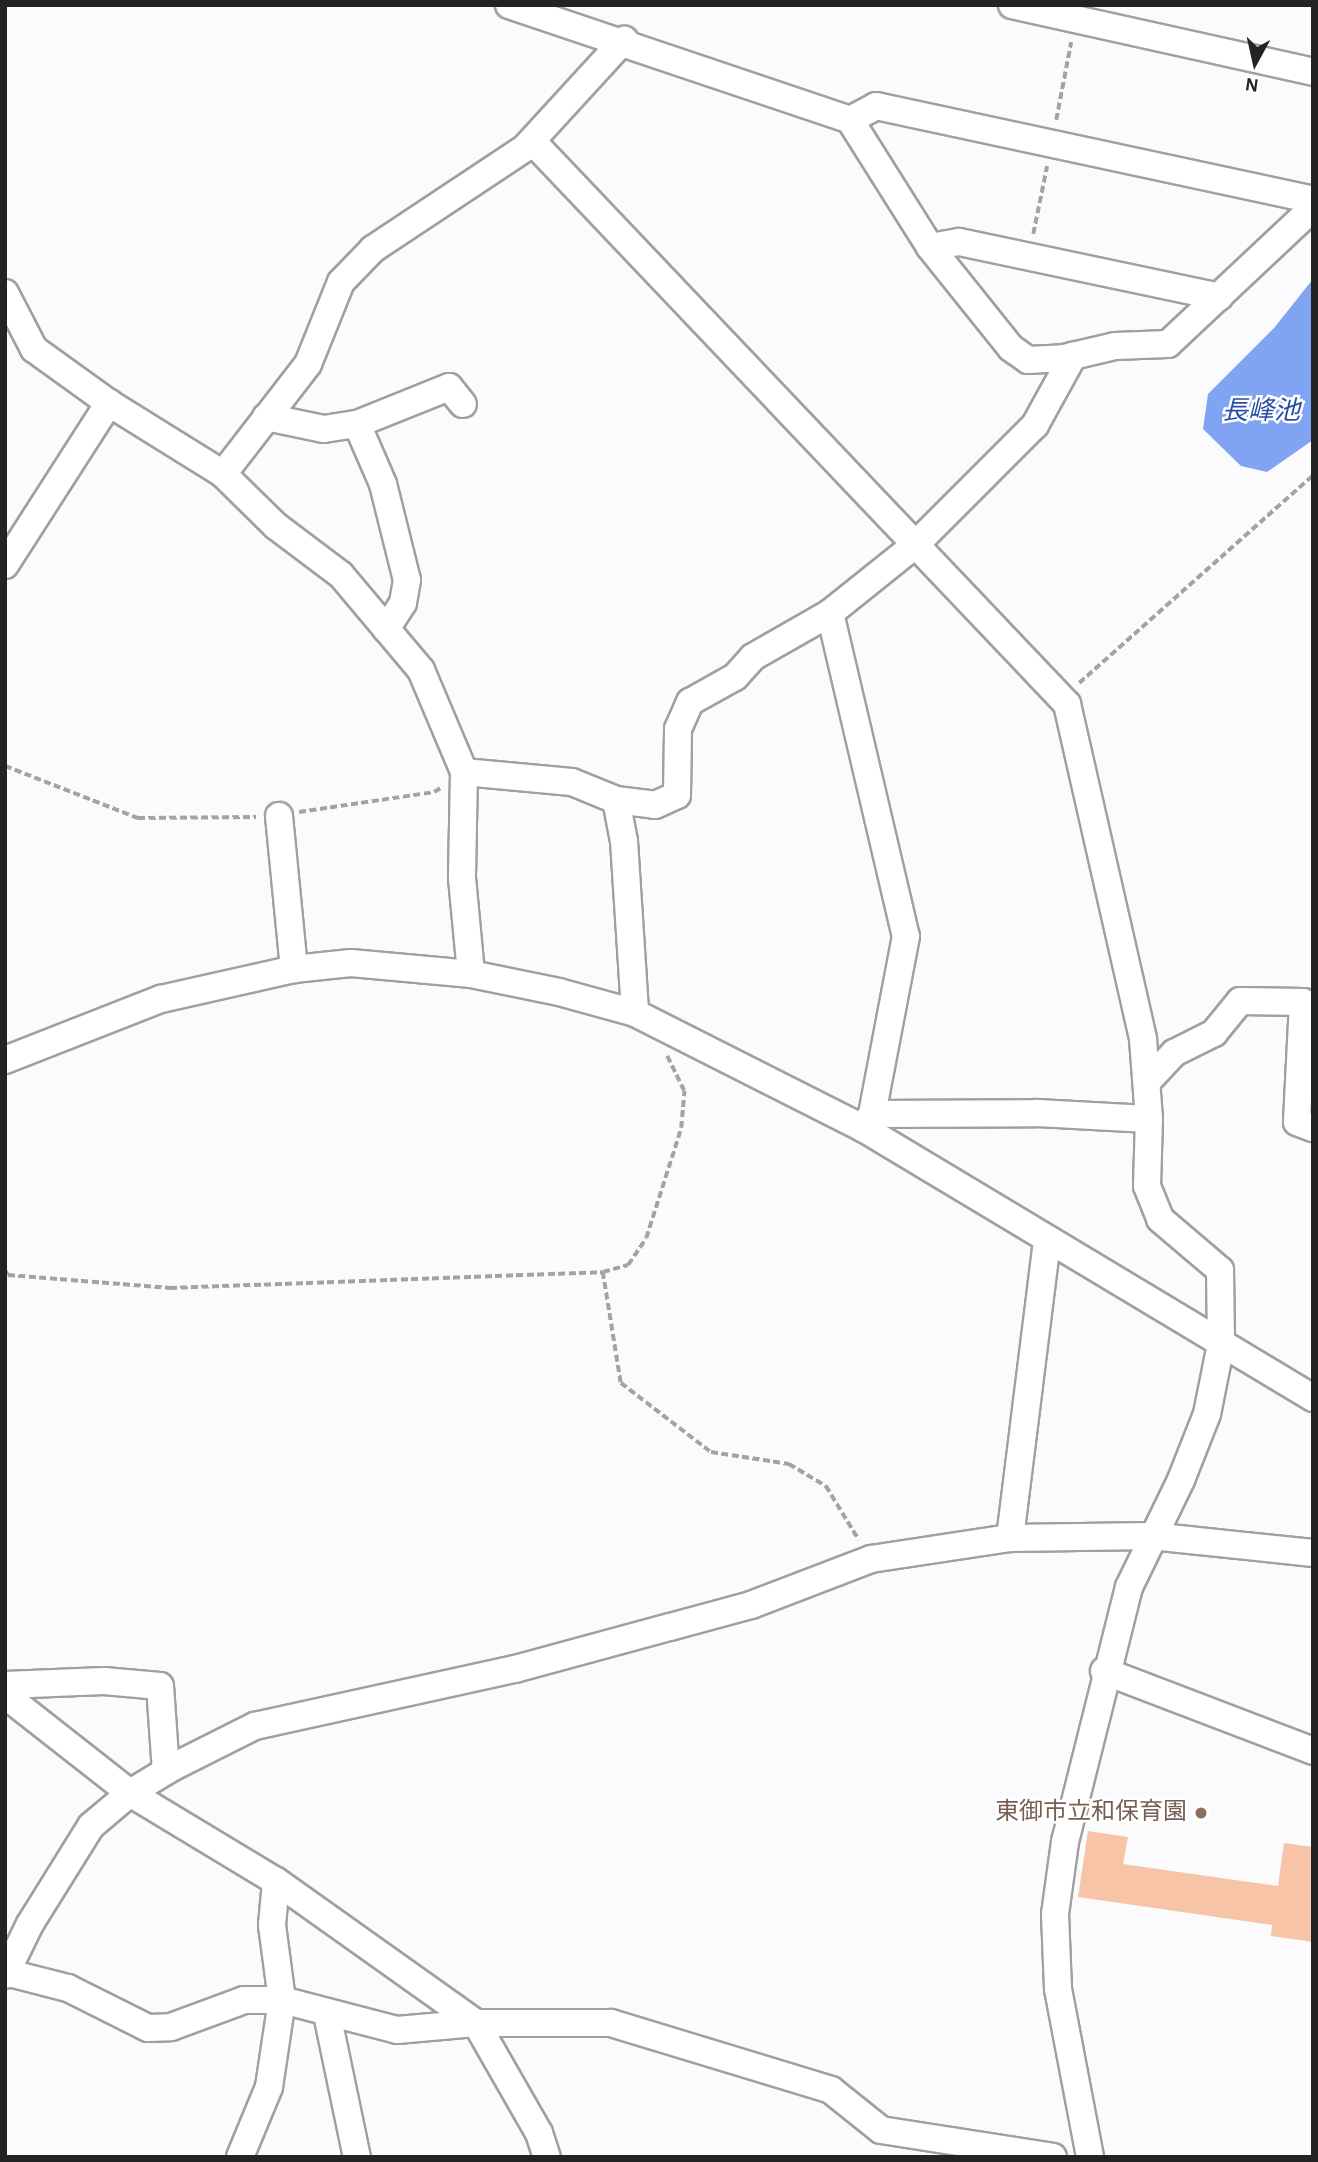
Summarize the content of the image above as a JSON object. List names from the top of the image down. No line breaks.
{"water":["長峰池"],"places":["東御市立和保育園"],"north":"bottom"}
